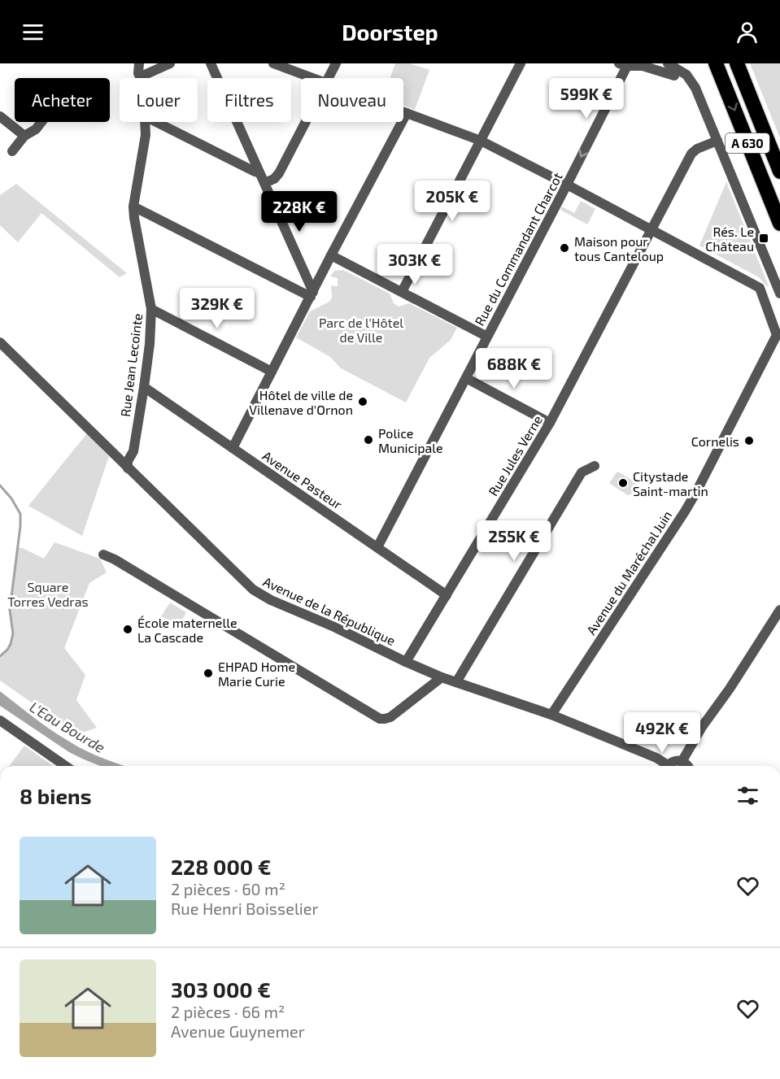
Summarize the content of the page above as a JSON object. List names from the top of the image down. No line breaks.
{"streets":{"highway":["A 630"],"street":["Rue du Commandant Charcot","Rue Jean Lecointe","Rue Jules Verne","Avenue Pasteur","Avenue du Maréchal Juin","Avenue de la République"]},"crossings":[["Rue du Commandant Charcot","Avenue Pasteur"],["Rue du Commandant Charcot","Avenue du Maréchal Juin"],["Rue Jean Lecointe","Avenue Pasteur"],["Rue Jean Lecointe","Avenue de la République"],["Rue Jules Verne","Avenue Pasteur"],["Rue Jules Verne","Avenue du Maréchal Juin"],["Rue Jules Verne","Avenue de la République"],["Avenue du Maréchal Juin","Avenue de la République"]],"water":["L'Eau Bourde"],"parks":["Parc de l'Hôtel de Ville","Square Torres Vedras"],"places":{"transit":["Rés. Le Château"],"other":["Maison pour tous Canteloup","Hôtel de ville de Villenave d'Ornon","Police Municipale","Cornelis","Citystade Saint-martin","École maternelle La Cascade","EHPAD Home Marie Curie"]},"page":{"header":"Doorstep","price":["599K €","205K €","228K €","303K €","329K €","688K €","255K €","492K €"],"chip":["Acheter","Louer","Filtres","Nouveau"],"heading":"8 biens","list":[{"name":"228 000 €","note":"2 pièces · 60 m² · Rue Henri Boisselier"},{"name":"303 000 €","note":"2 pièces · 66 m² · Avenue Guynemer"}]}}
